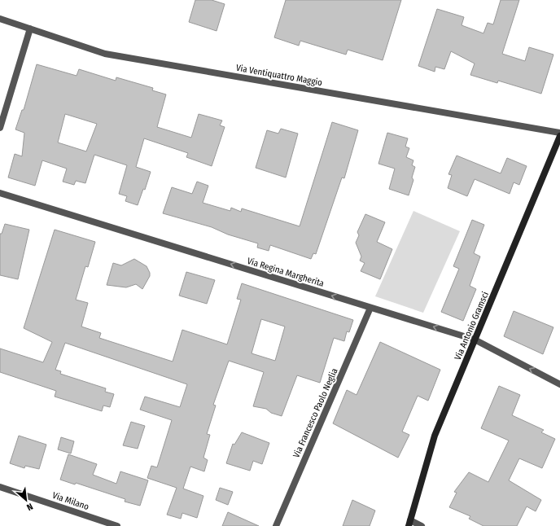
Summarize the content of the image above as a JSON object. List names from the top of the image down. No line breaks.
{"streets":{"street":["Via Ventiquattro Maggio","Via Regina Margherita","Via Antonio Gramsci","Via Francesco Paolo Neglia","Via Milano"]},"crossings":[["Via Regina Margherita","Via Antonio Gramsci"],["Via Regina Margherita","Via Francesco Paolo Neglia"]],"one_way":["Via Regina Margherita"],"north":"bottom right"}
